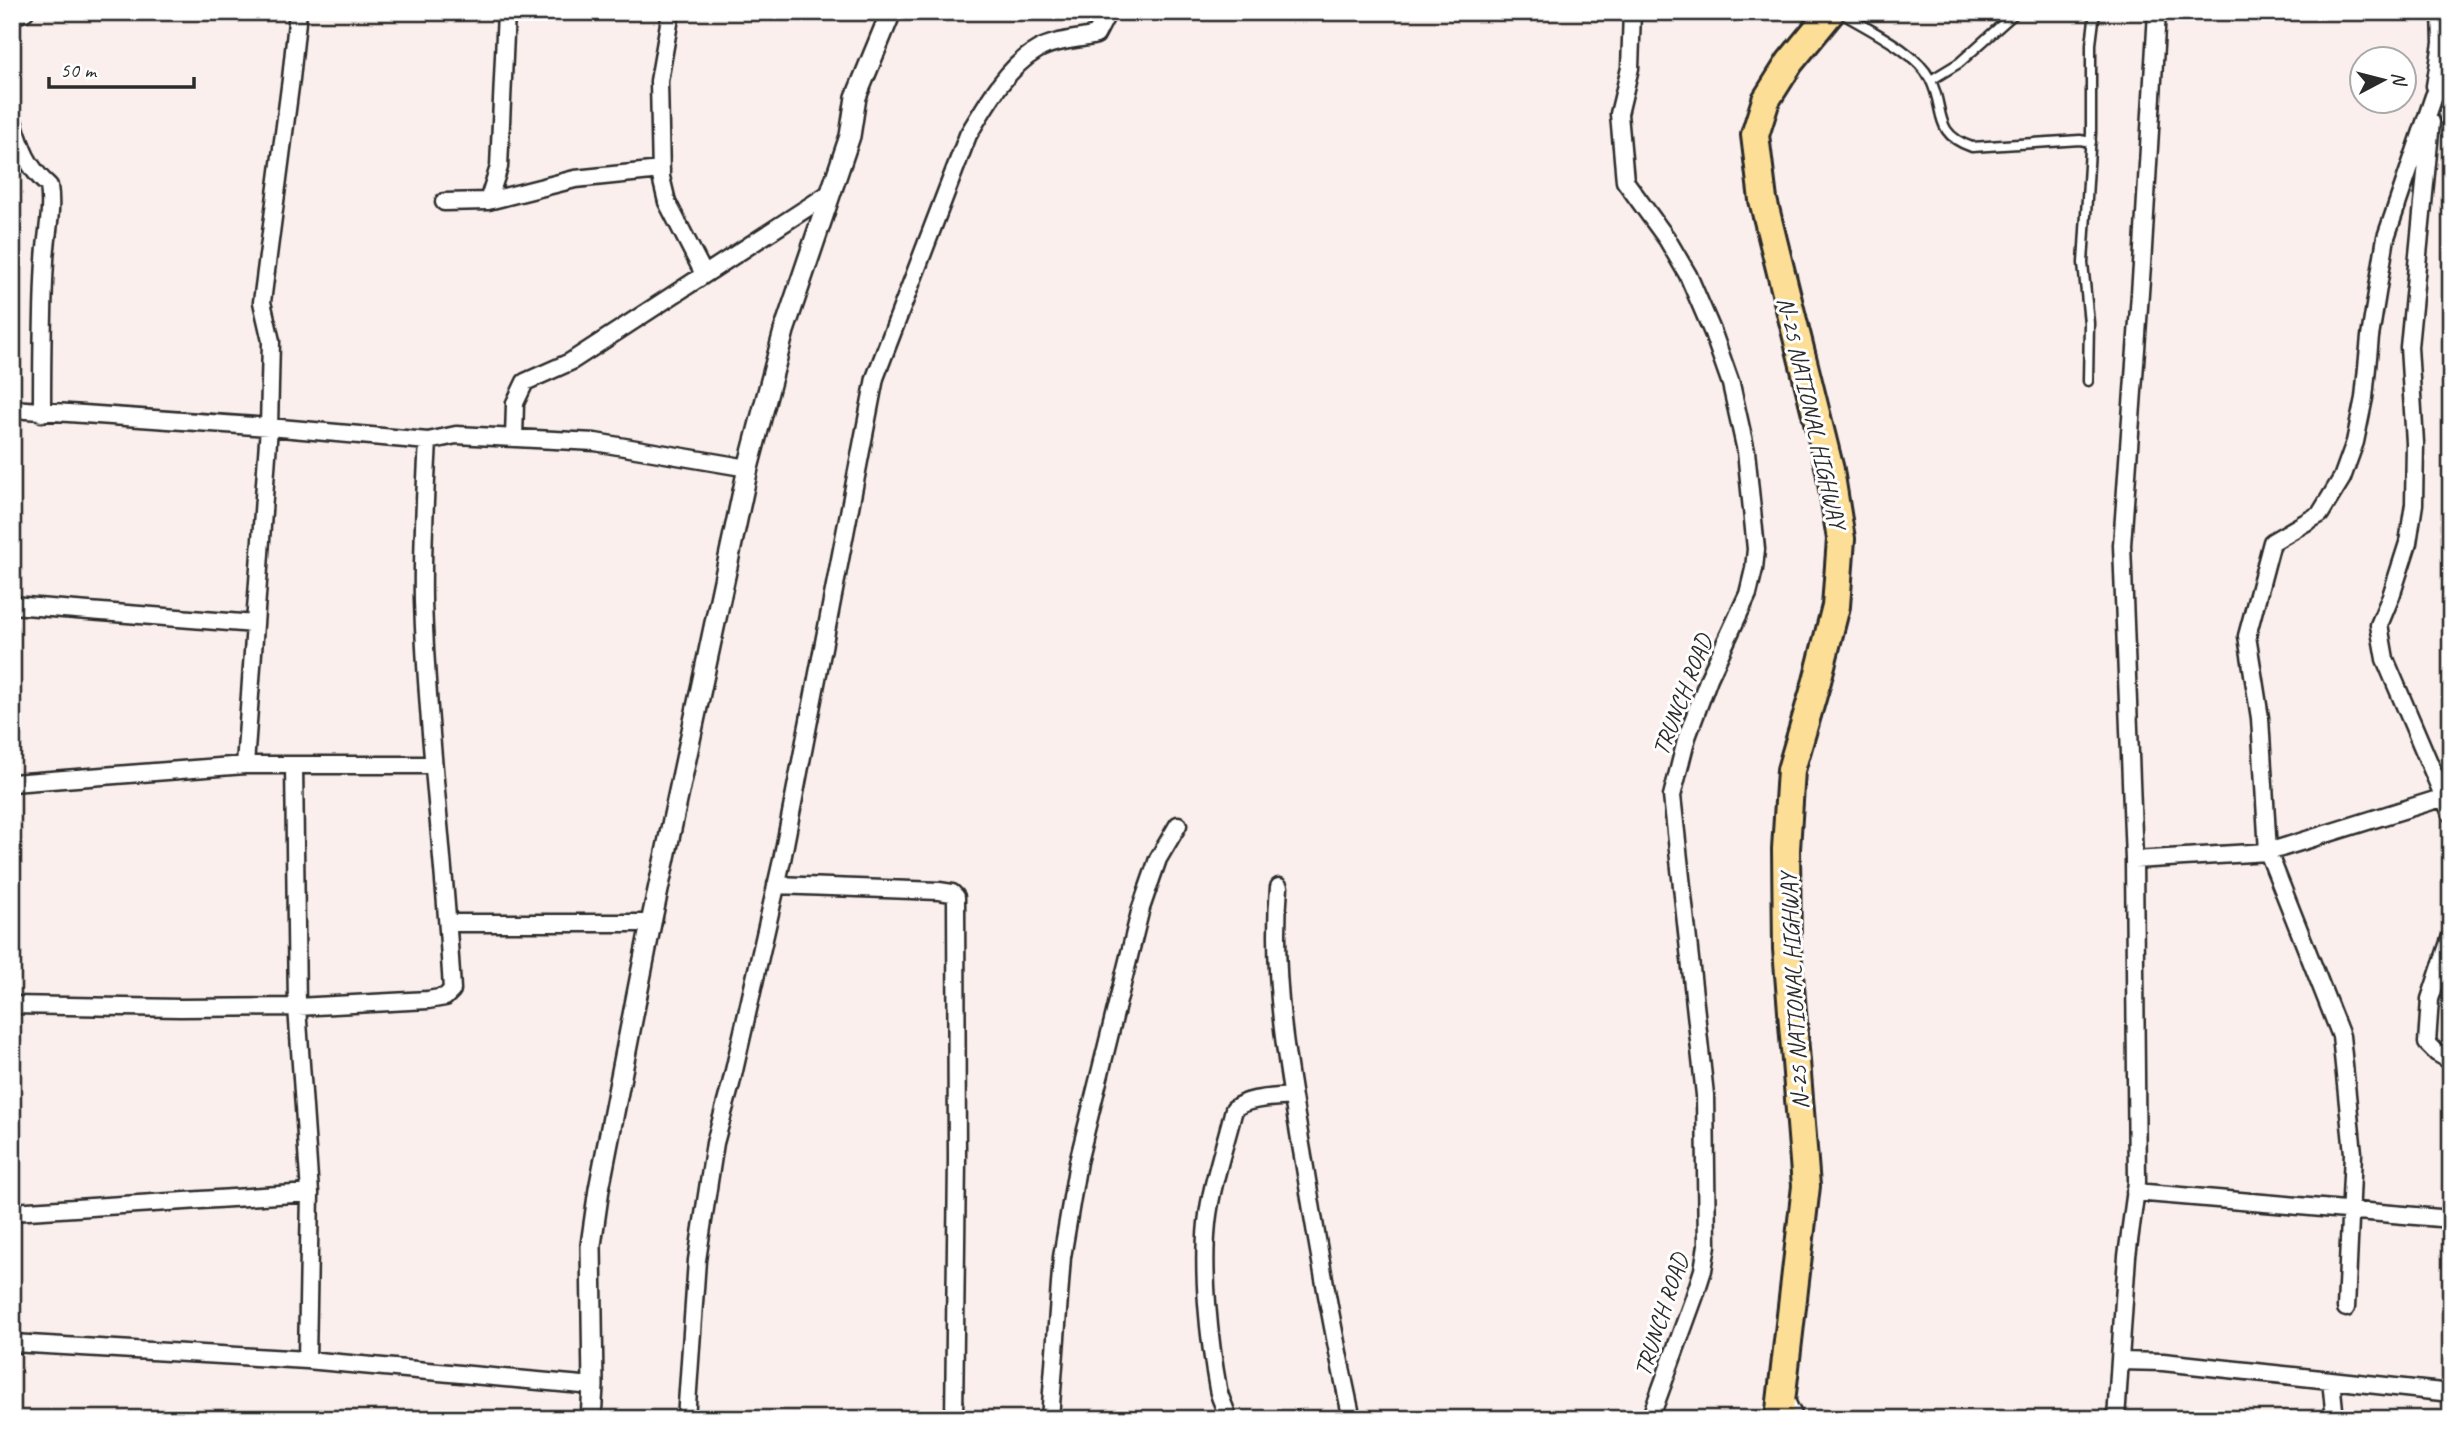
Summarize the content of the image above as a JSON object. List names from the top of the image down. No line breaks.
{"streets":{"highway":["N-25 NATIONAL HIGHWAY"],"street":["TRUNCH ROAD"]},"scale_bar":"50 m","north":"right"}
